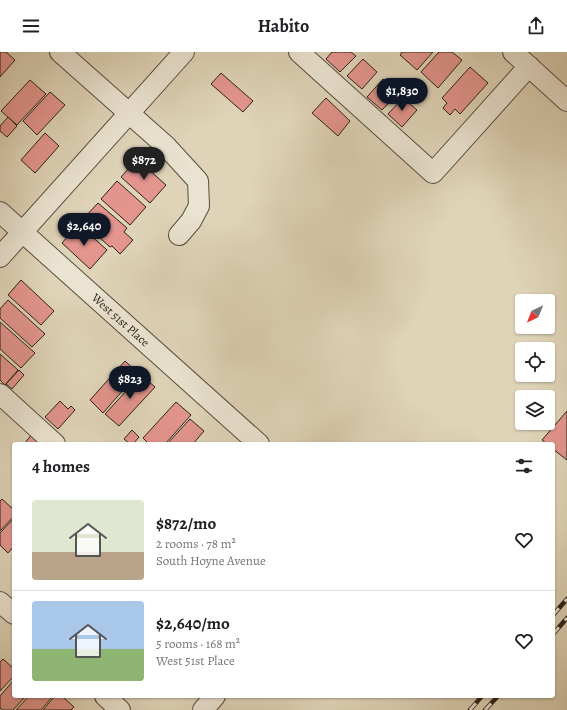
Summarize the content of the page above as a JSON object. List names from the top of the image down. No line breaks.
{"streets":{"street":["West 51st Place"]},"north":"bottom left","page":{"header":"Habito","price":["$1,830","$872","$2,640","$823"],"heading":"4 homes","list":[{"name":"$872/mo","note":"2 rooms · 78 m² · South Hoyne Avenue"},{"name":"$2,640/mo","note":"5 rooms · 168 m² · West 51st Place"}]}}
